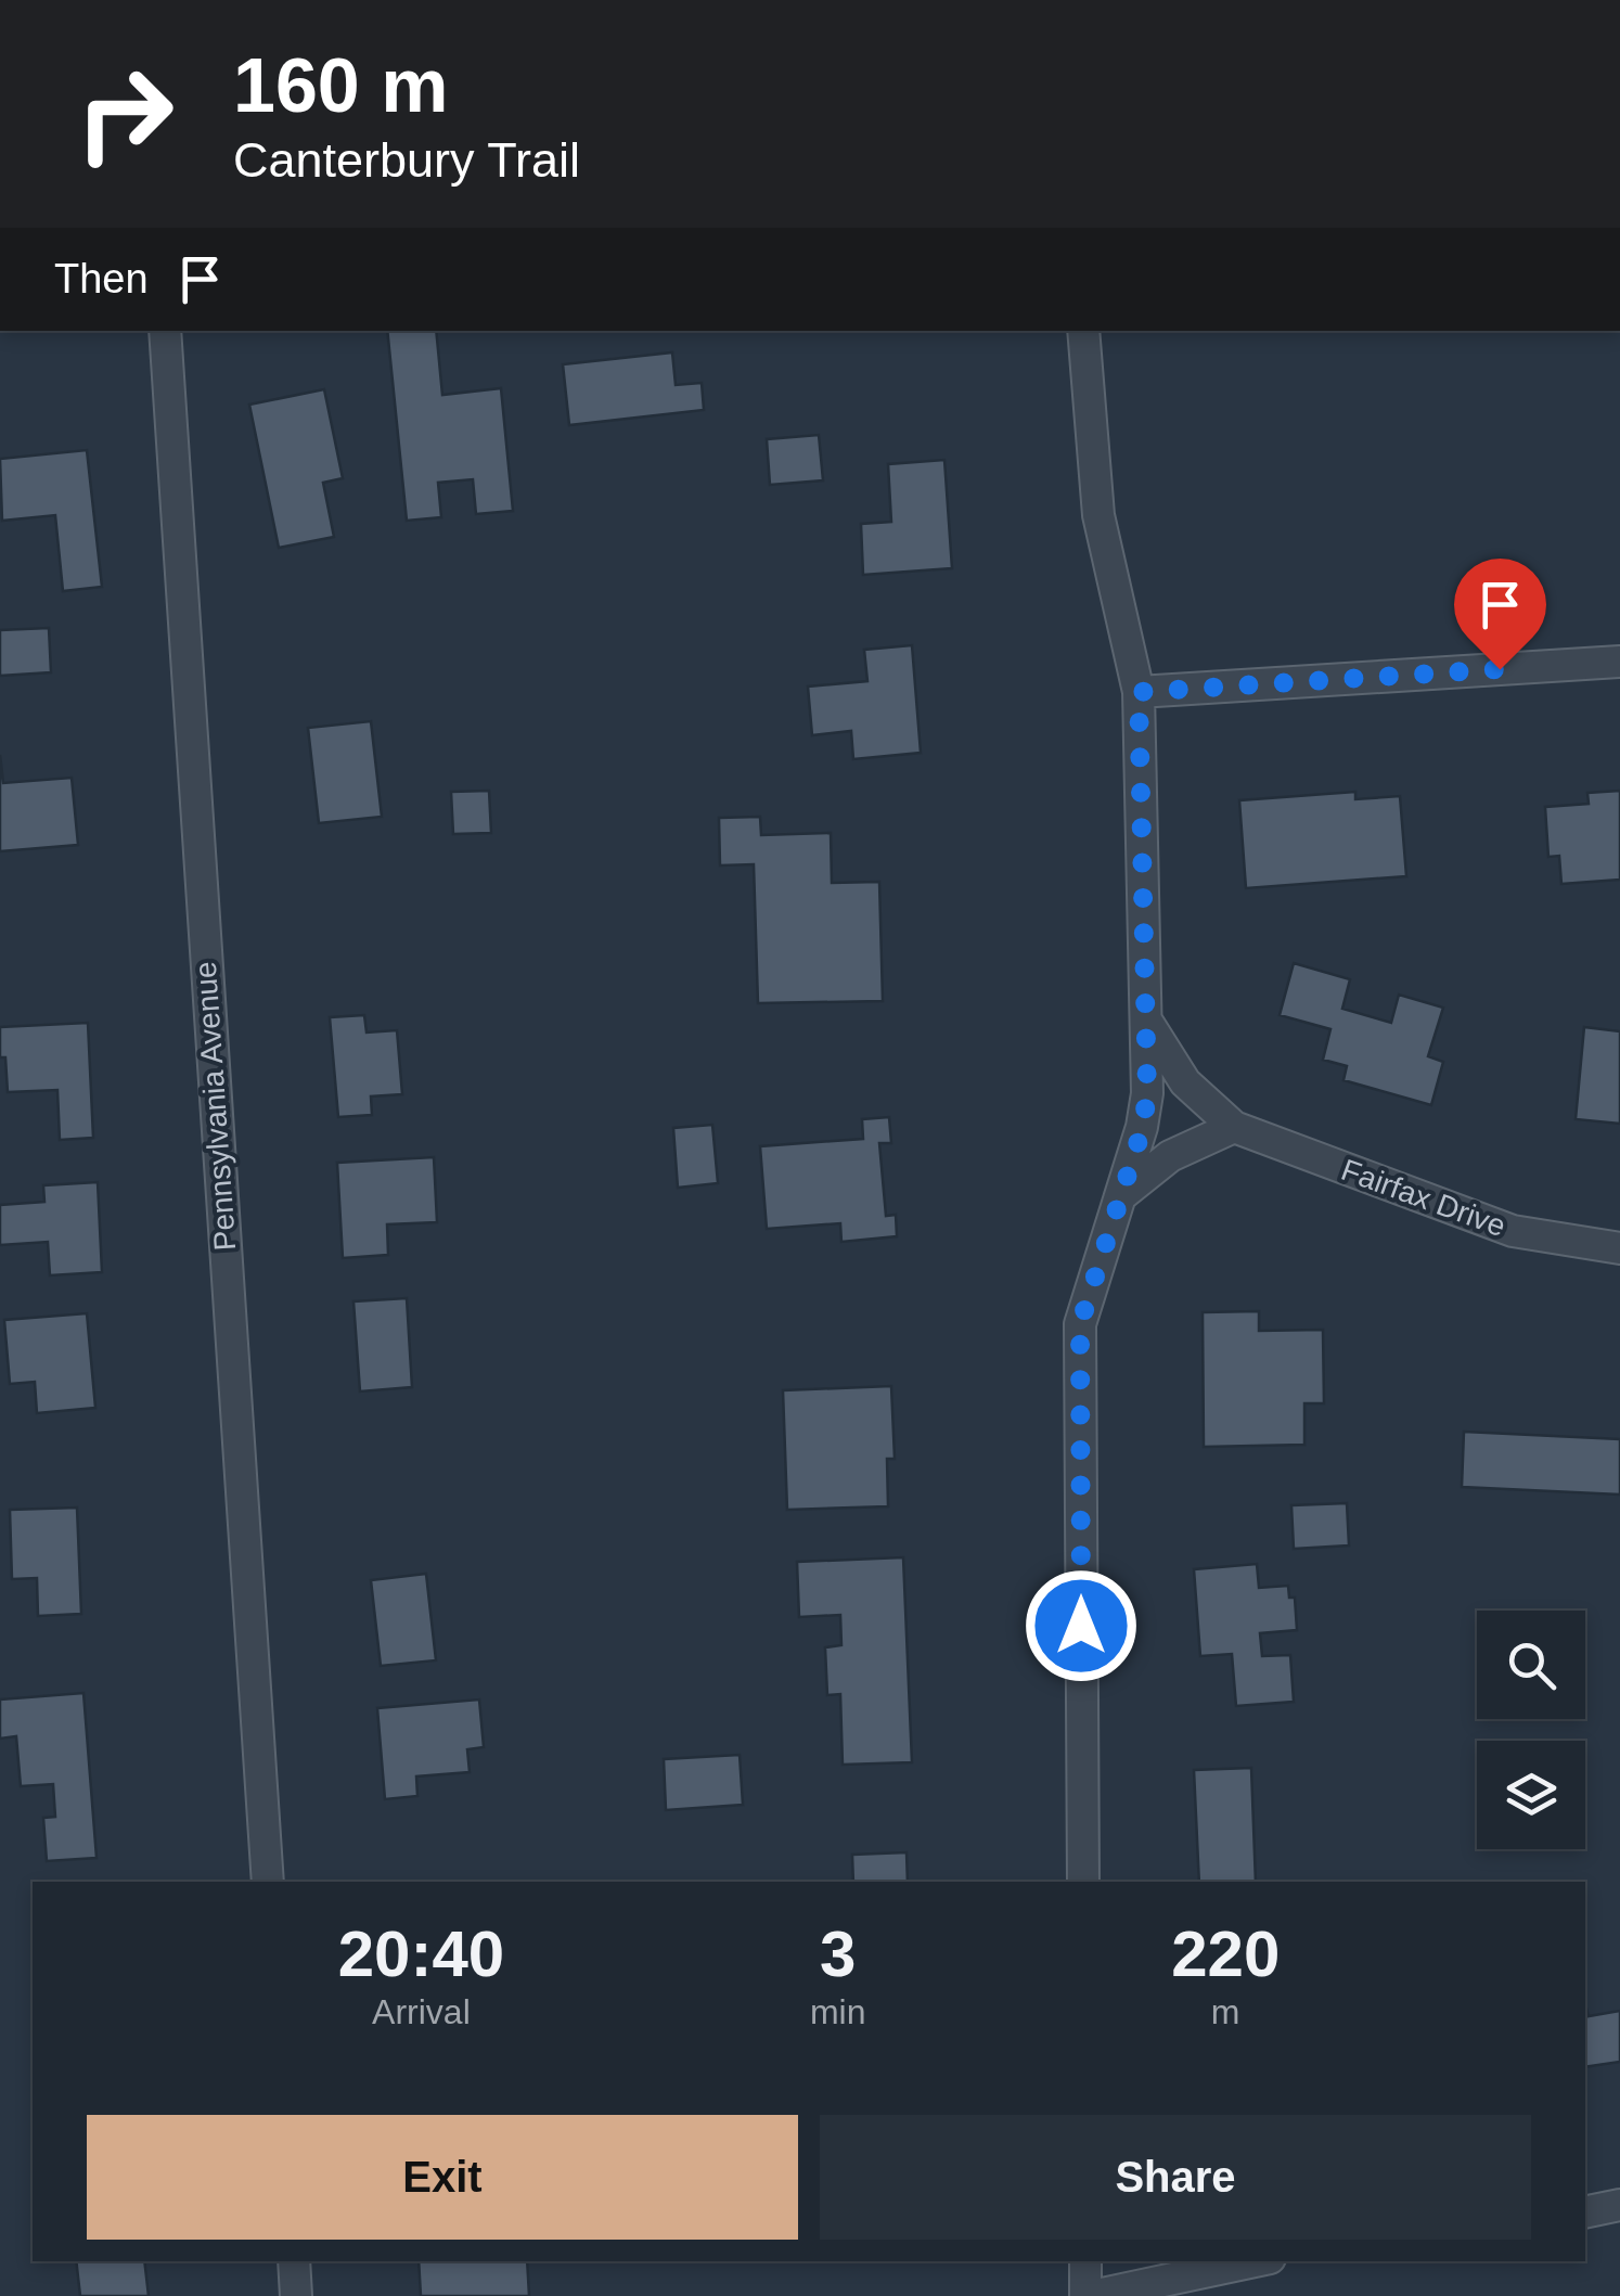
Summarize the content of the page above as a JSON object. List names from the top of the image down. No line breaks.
{"streets":{"street":["Pennsylvania Avenue","Fairfax Drive"]},"page":{"turn":["160 m","Canterbury Trail"],"then":"Then","eta":["20:40","Arrival","3","min","220","m"],"buttons":["Exit","Share"]}}
